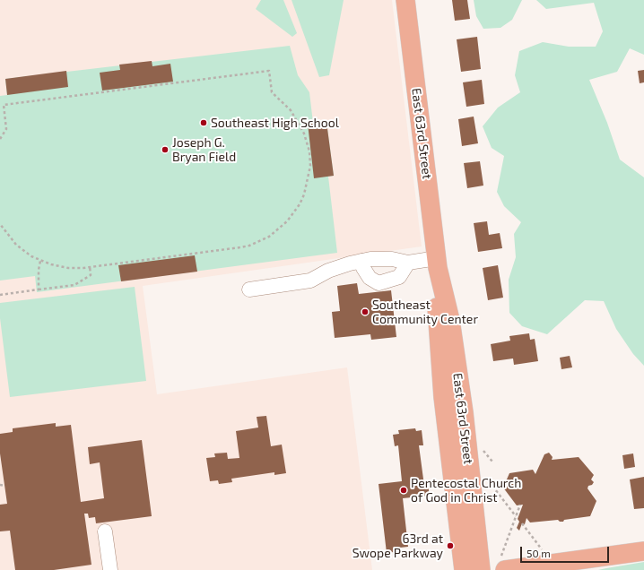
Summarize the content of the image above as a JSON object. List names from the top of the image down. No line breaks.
{"streets":{"main road":["East 63rd Street"]},"places":["Southeast High School","Joseph G. Bryan Field","Southeast Community Center","Pentecostal Church of God in Christ","63rd at Swope Parkway"],"scale_bar":"50 m"}
